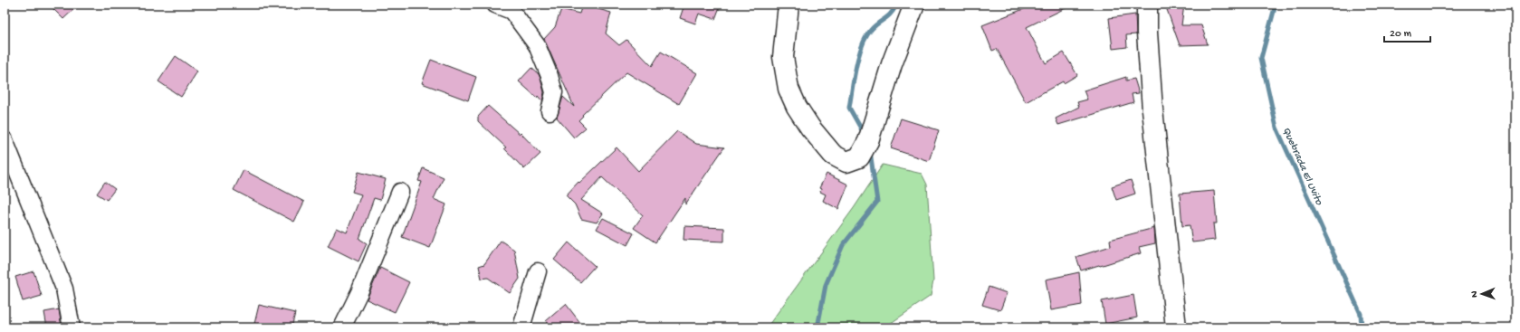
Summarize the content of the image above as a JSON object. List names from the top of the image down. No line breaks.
{"water":["Quebrada El Uvito"],"scale_bar":"20 m","north":"left"}
